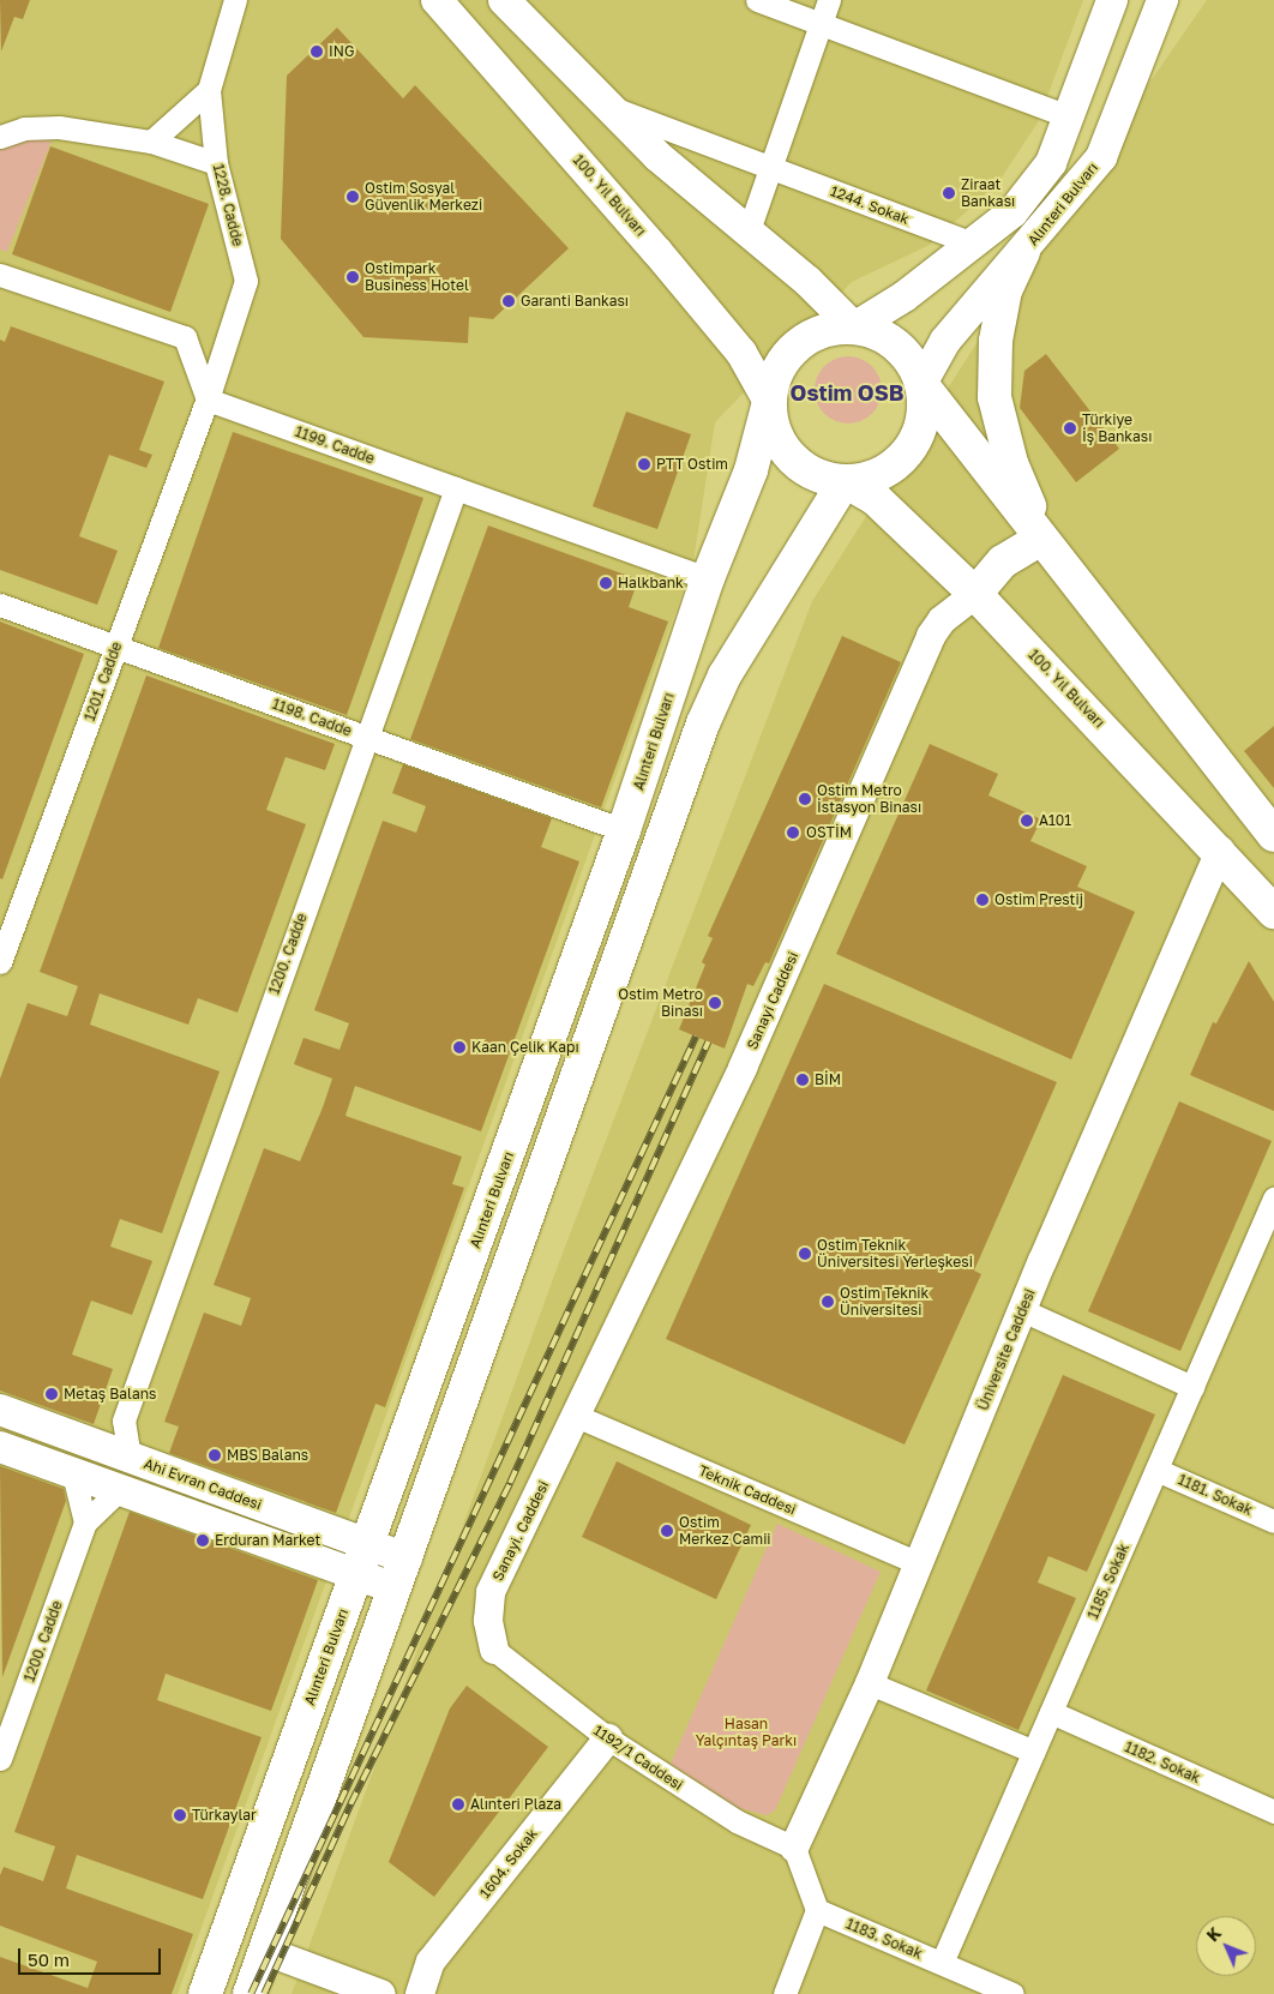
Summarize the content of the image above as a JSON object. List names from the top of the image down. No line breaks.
{"streets":{"main road":["100. Yıl Bulvarı","Alınteri Bulvarı","1200. Cadde","Ahi Evran Caddesi"],"street":["1228. Cadde","1244. Sokak","1199. Cadde","1201. Cadde","1198. Cadde","Sanayi Caddesi","Üniversite Caddesi","Teknik Caddesi","1181. Sokak","Sanayi. Caddesi","1185. Sokak","1192/1 Caddesi","1182. Sokak","1604. Sokak","1183. Sokak"]},"crossings":[["100. Yıl Bulvarı","Alınteri Bulvarı"],["100. Yıl Bulvarı","Sanayi Caddesi"],["100. Yıl Bulvarı","Üniversite Caddesi"],["Alınteri Bulvarı","1199. Cadde"],["Alınteri Bulvarı","1198. Cadde"],["Alınteri Bulvarı","Ahi Evran Caddesi"],["1228. Cadde","1199. Cadde"],["1228. Cadde","1201. Cadde"],["1199. Cadde","1201. Cadde"],["1199. Cadde","1200. Cadde"],["1201. Cadde","1198. Cadde"],["1198. Cadde","1200. Cadde"],["1200. Cadde","Ahi Evran Caddesi"],["Sanayi Caddesi","Teknik Caddesi"],["Sanayi Caddesi","Sanayi. Caddesi"],["Üniversite Caddesi","Teknik Caddesi"],["Üniversite Caddesi","1192/1 Caddesi"],["Teknik Caddesi","Sanayi. Caddesi"],["1181. Sokak","1185. Sokak"],["Sanayi. Caddesi","1192/1 Caddesi"],["1185. Sokak","1182. Sokak"],["1185. Sokak","1183. Sokak"],["1192/1 Caddesi","1604. Sokak"]],"districts":["Ostim OSB"],"parks":["Hasan Yalçıntaş Parkı"],"places":["ING","Ziraat Bankası","Ostim Sosyal Güvenlik Merkezi","Ostimpark Business Hotel","Garanti Bankası","Türkiye İş Bankası","PTT Ostim","Halkbank","Ostim Metro İstasyon Binası","A101","OSTİM","Ostim Prestij","Ostim Metro Binası","Kaan Çelik Kapı","BİM","Ostim Teknik Üniversitesi Yerleşkesi","Ostim Teknik Üniversitesi","Metaş Balans","MBS Balans","Ostim Merkez Camii","Erduran Market","Alınteri Plaza","Türkaylar"],"scale_bar":"50 m","north":"top left"}
